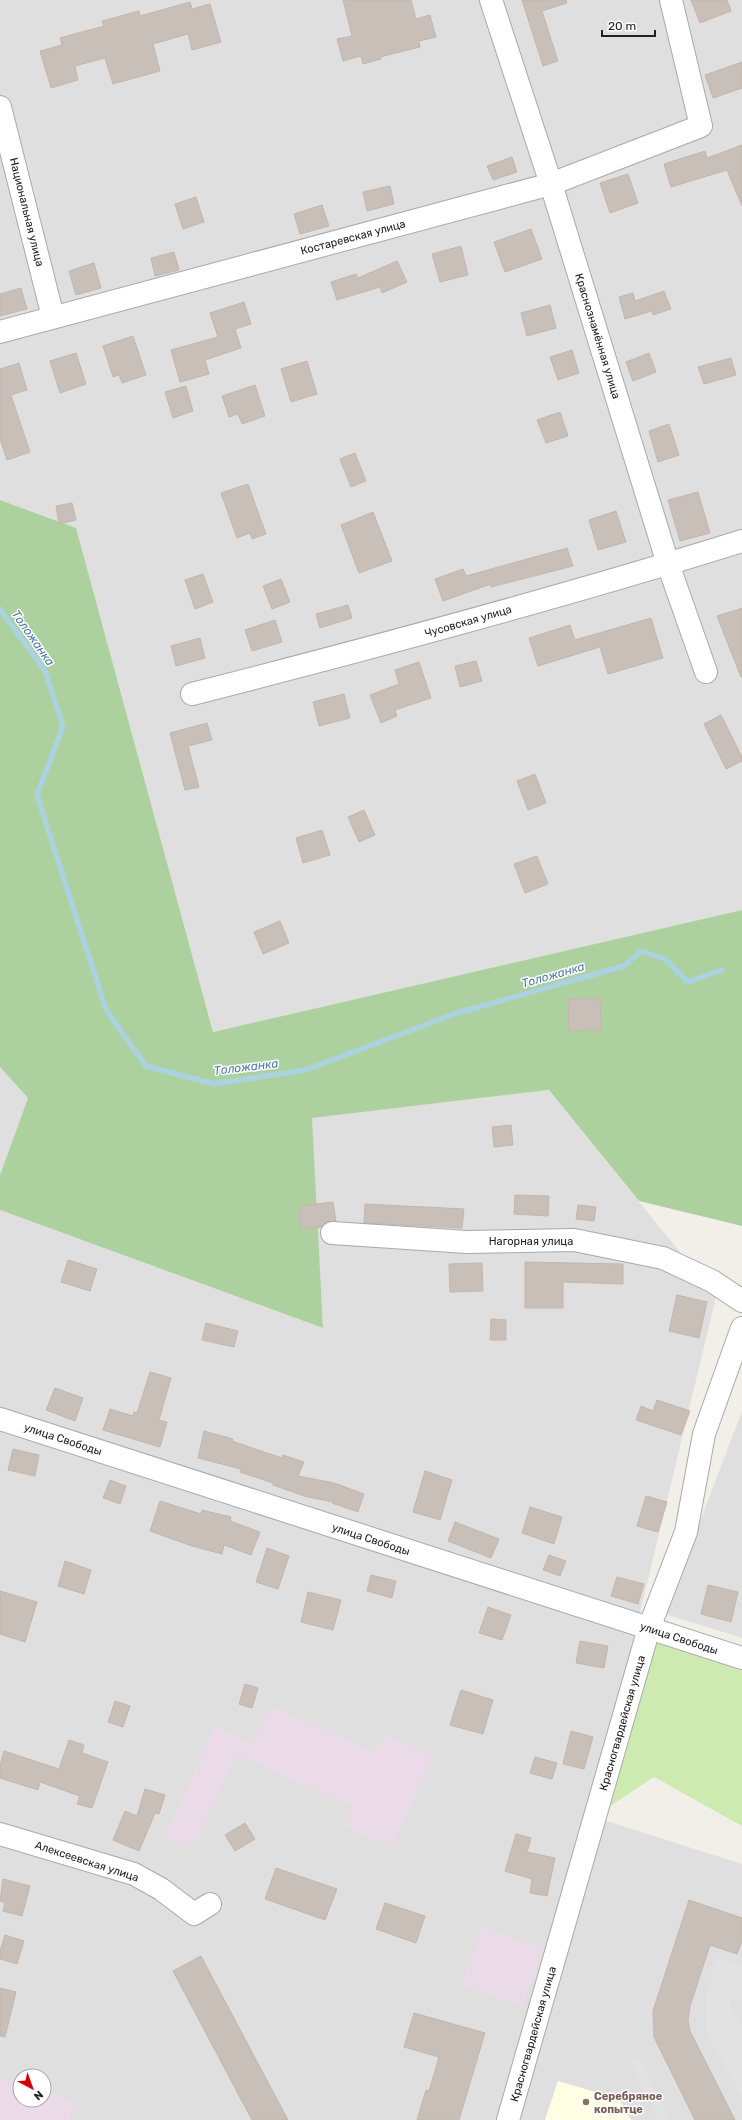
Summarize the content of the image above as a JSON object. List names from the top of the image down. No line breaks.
{"streets":{"street":["Национальная улица","Костаревская улица","Краснознамённая улица","Чусовская улица","Нагорная улица","улица Свободы","Красногвардейская улица","Алексеевская улица"]},"crossings":[["Национальная улица","Костаревская улица"],["Костаревская улица","Краснознамённая улица"],["Краснознамённая улица","Чусовская улица"],["улица Свободы","Красногвардейская улица"]],"water":["Толожанка"],"places":["Серебряное копытце"],"scale_bar":"20 m","north":"bottom right"}
